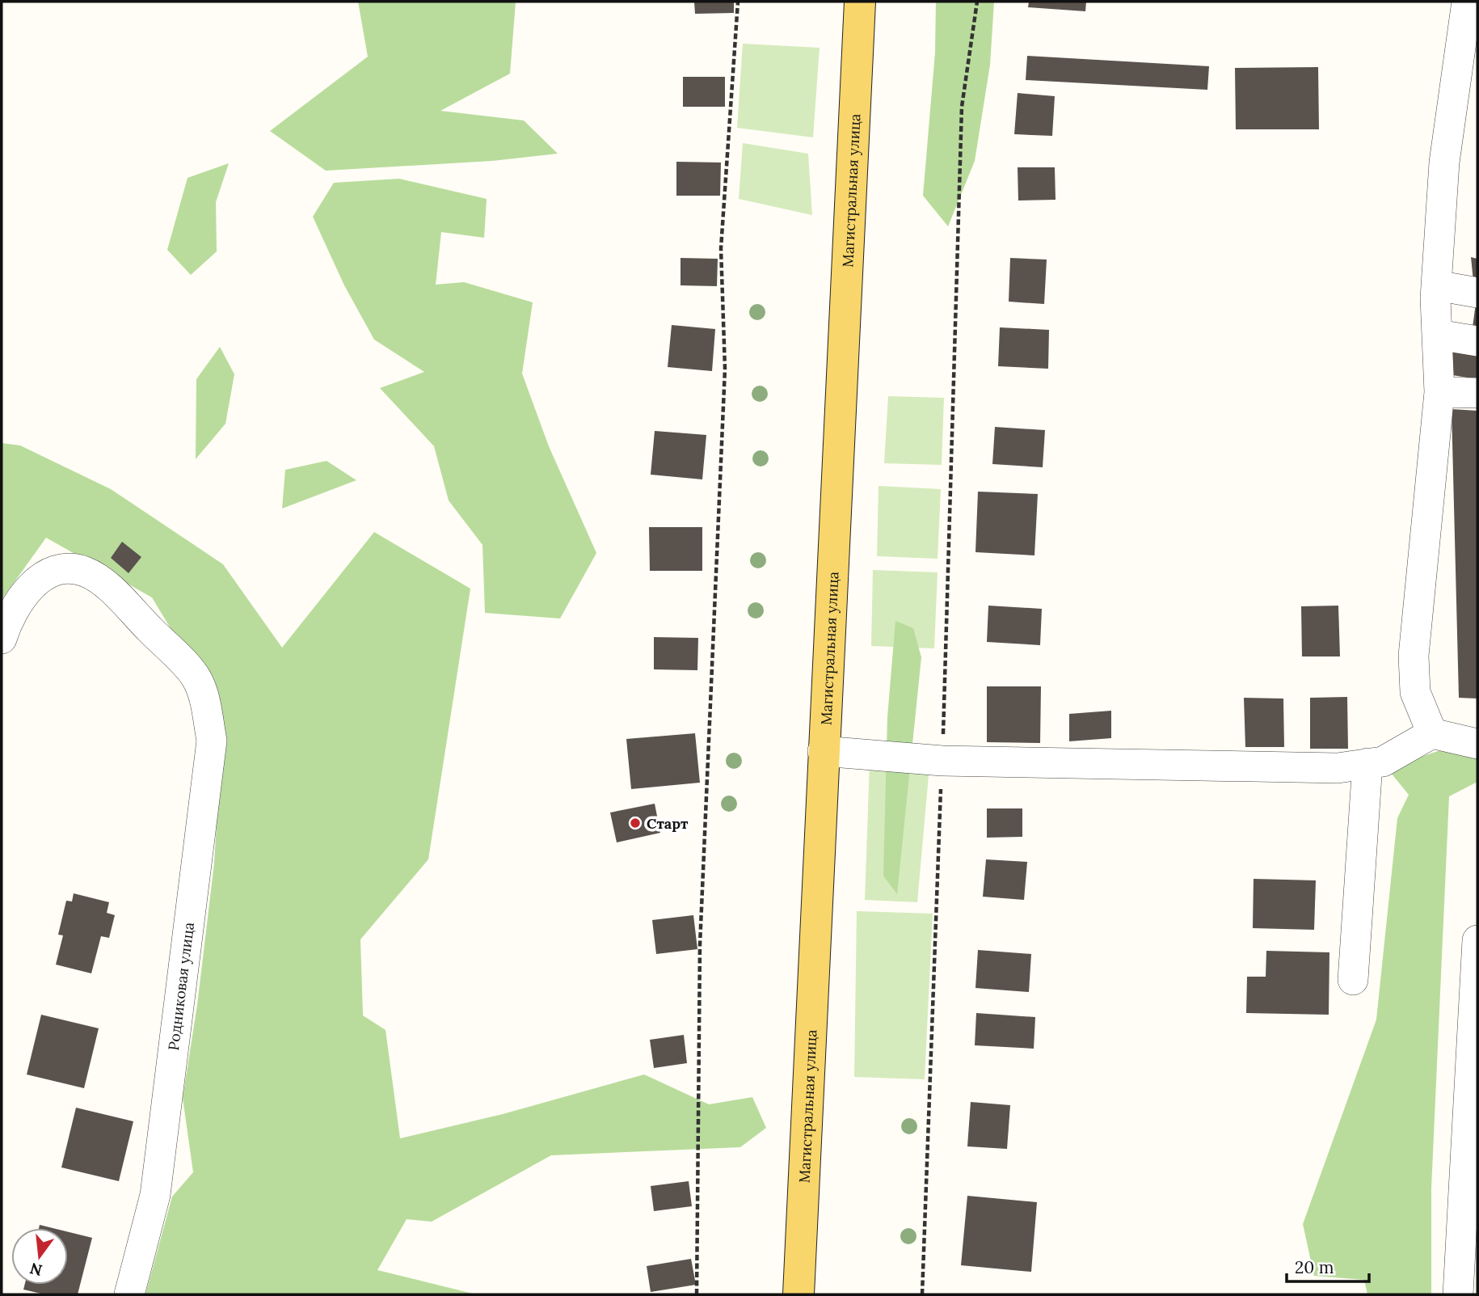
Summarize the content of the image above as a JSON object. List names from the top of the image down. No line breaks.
{"streets":{"main road":["Магистральная улица"],"street":["Родниковая улица"]},"places":["Старт"],"scale_bar":"20 m","north":"bottom"}
